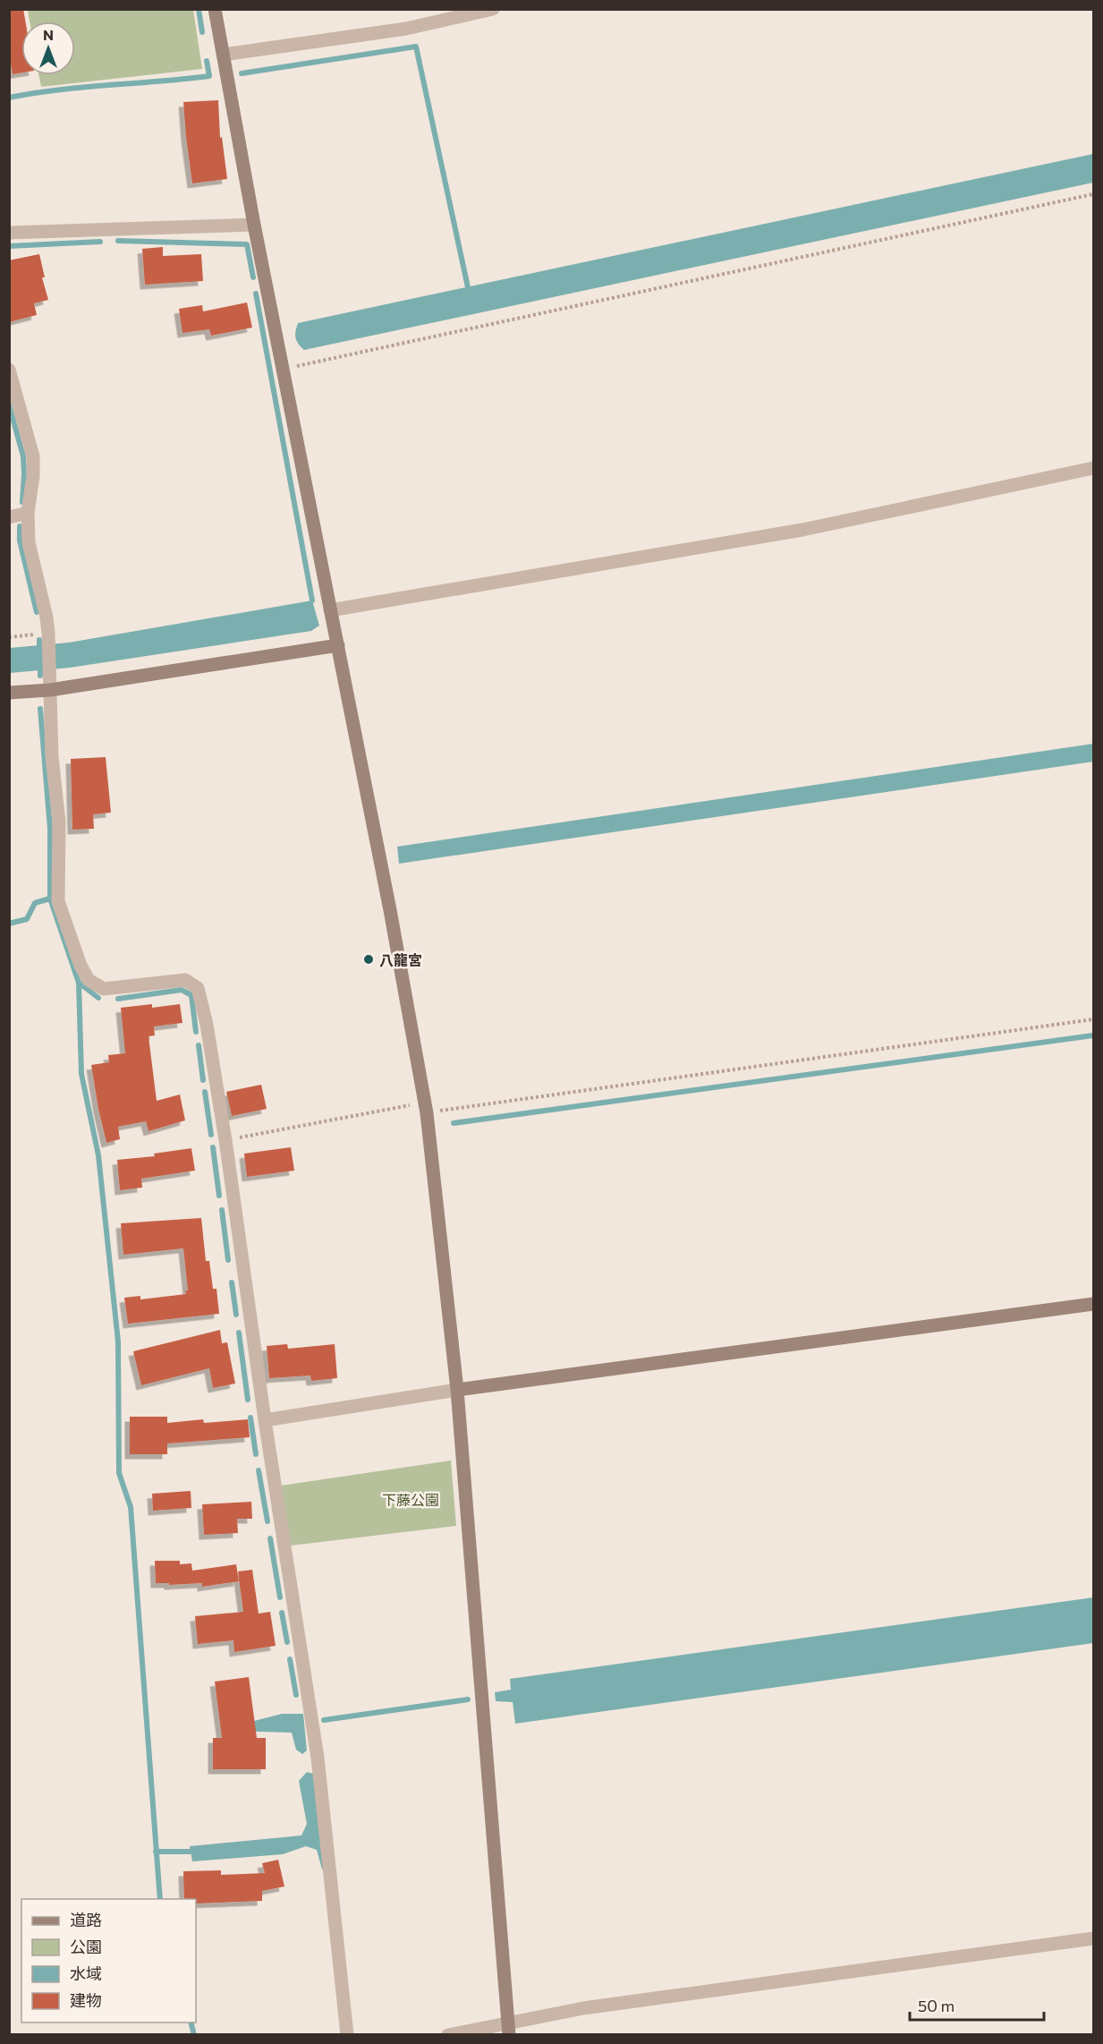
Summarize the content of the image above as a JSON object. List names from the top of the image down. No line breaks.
{"parks":["下藤公園"],"places":["八龍宮"],"legend":["道路","公園","水域","建物"],"scale_bar":"50 m","north":"top"}
